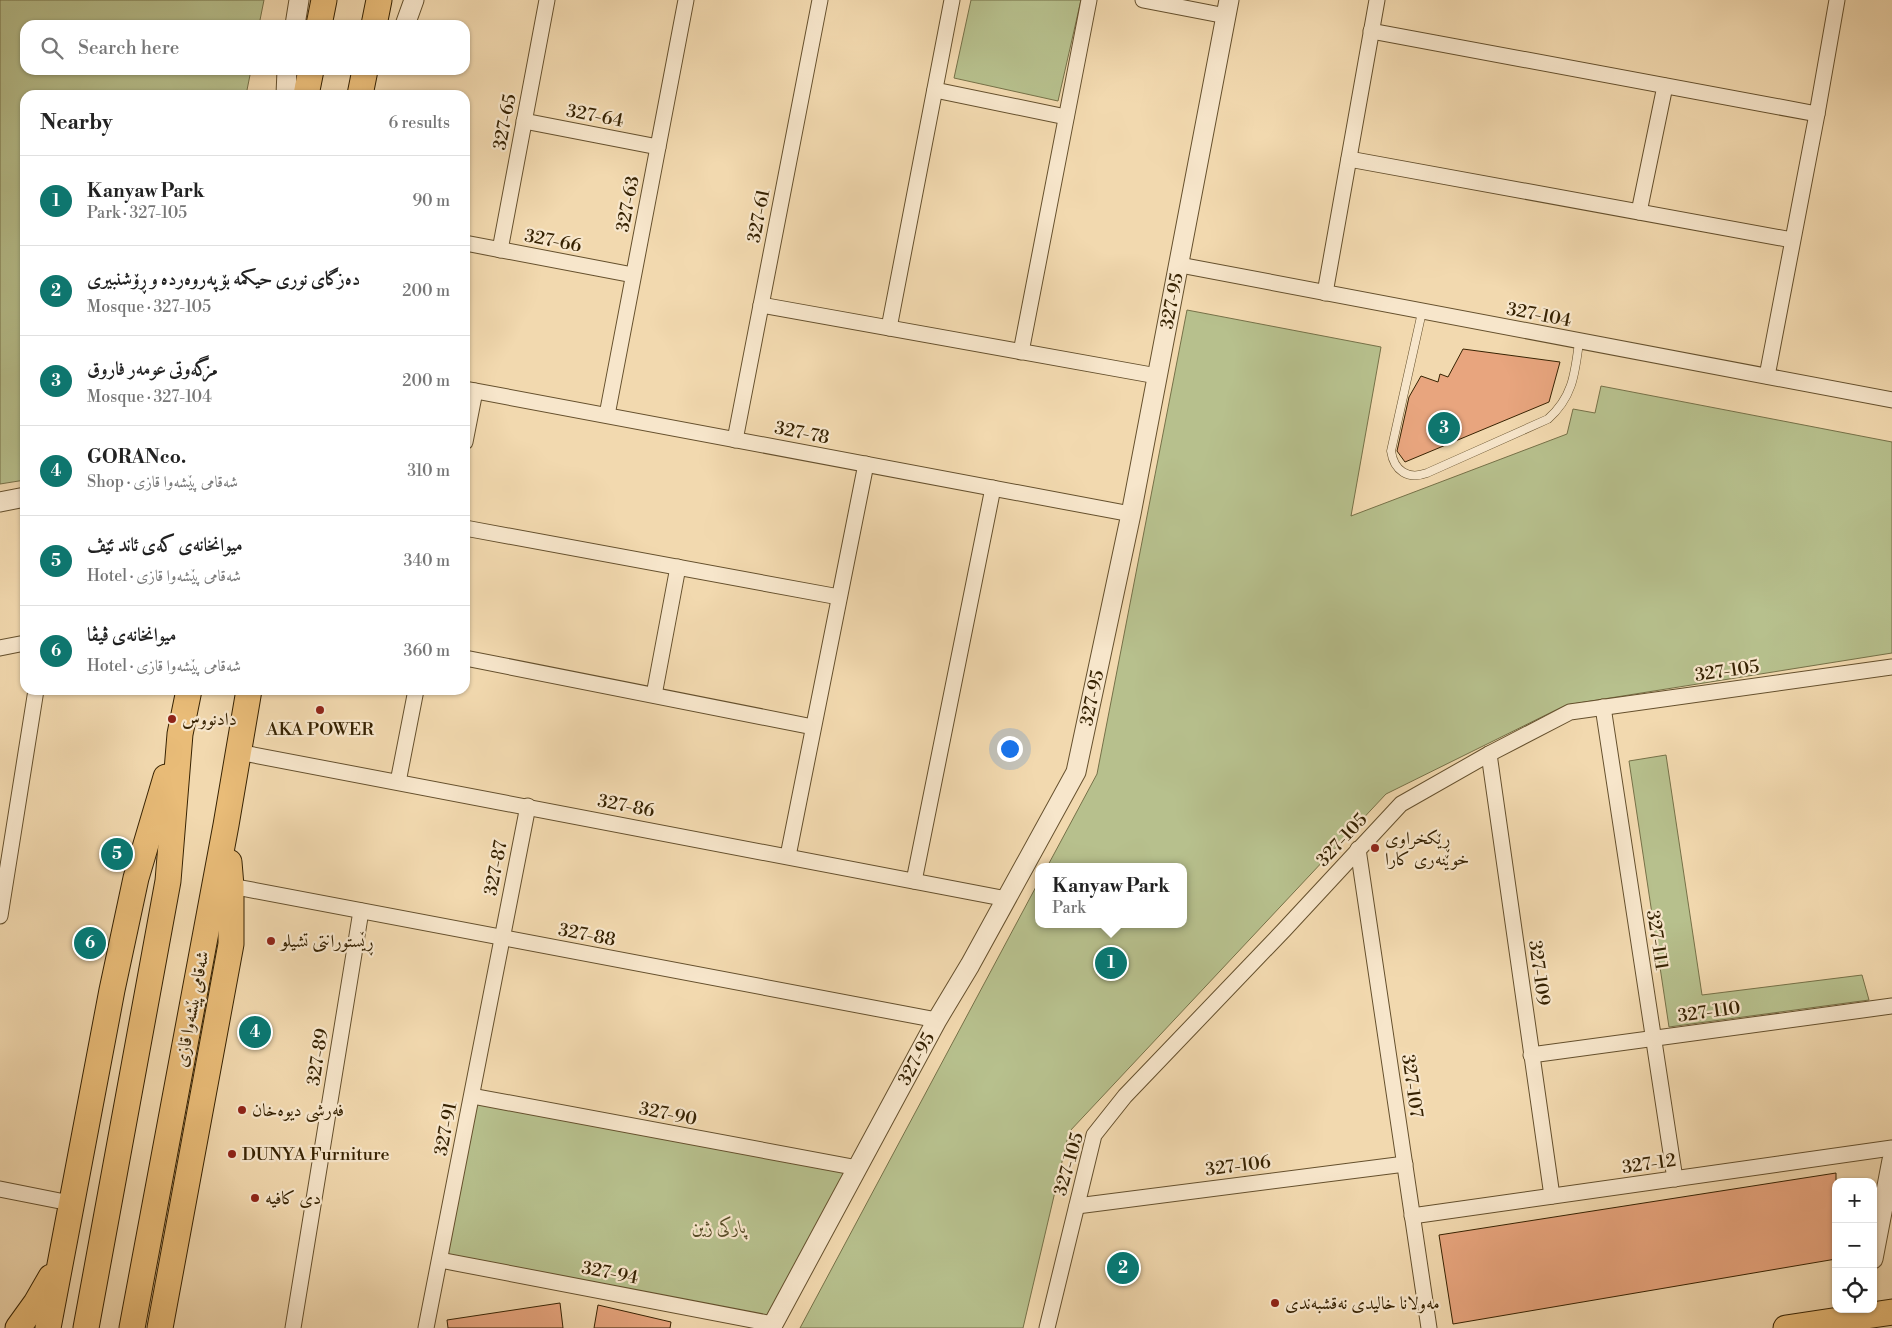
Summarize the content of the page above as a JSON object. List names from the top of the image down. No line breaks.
{"streets":{"highway":["شەقامی پێشەوا قازی"],"street":["327-64","327-65","327-63","327-61","327-66","327-95","327-104","327-78","327-105","327-86","327-87","327-88","327-111","327-109","327-110","327-89","327-107","327-90","327-91","327-12","327-106","327-94"]},"crossings":[["327-64","327-65"],["327-64","327-63"],["327-65","327-66"],["327-63","327-66"],["327-63","327-78"],["327-61","327-78"],["327-95","327-104"],["327-95","327-78"],["327-95","327-86"],["327-95","327-88"],["327-95","327-90"],["327-95","327-94"],["327-105","327-111"],["327-105","327-109"],["327-105","327-107"],["327-105","327-106"],["327-86","327-87"],["327-86","شەقامی پێشەوا قازی"],["327-87","327-88"],["327-87","327-91"],["327-88","327-89"],["327-88","327-91"],["327-111","327-110"],["327-111","327-12"],["327-109","327-110"],["327-109","327-12"],["327-107","327-12"],["327-107","327-106"],["327-90","327-91"],["327-91","327-94"]],"parks":["پارکی ژین"],"places":["AKA POWER","دادنووس","ڕێكخراوی خوێنەری كارا","ڕێستورانتی تشیلو","فەرشی دیوەخان","DUNYA Furniture","دى كافيه","مەولانا خالیدی نەقشبەندی"],"page":{"search":"Search here","heading":["Nearby","6 results"],"list":[{"mark":"1","name":"Kanyaw Park","note":"Park · 327-105","value":"90 m"},{"mark":"2","name":"دەزگای نوری حیکمە بۆ پەروەردە و ڕۆشنبیری","note":"Mosque · 327-105","value":"200 m"},{"mark":"3","name":"مزگەوتی عومەر فاروق","note":"Mosque · 327-104","value":"200 m"},{"mark":"4","name":"GORANco.","note":"Shop · شەقامی پێشەوا قازی","value":"310 m"},{"mark":"5","name":"میوانخانەی کەی ئاند ئێڤ","note":"Hotel · شەقامی پێشەوا قازی","value":"340 m"},{"mark":"6","name":"میوانخانەی ڤیڤا","note":"Hotel · شەقامی پێشەوا قازی","value":"360 m"}],"pins":["3","5","6","1","4","2"],"popup":["Kanyaw Park","Park"],"map_buttons":["+","−"]}}
